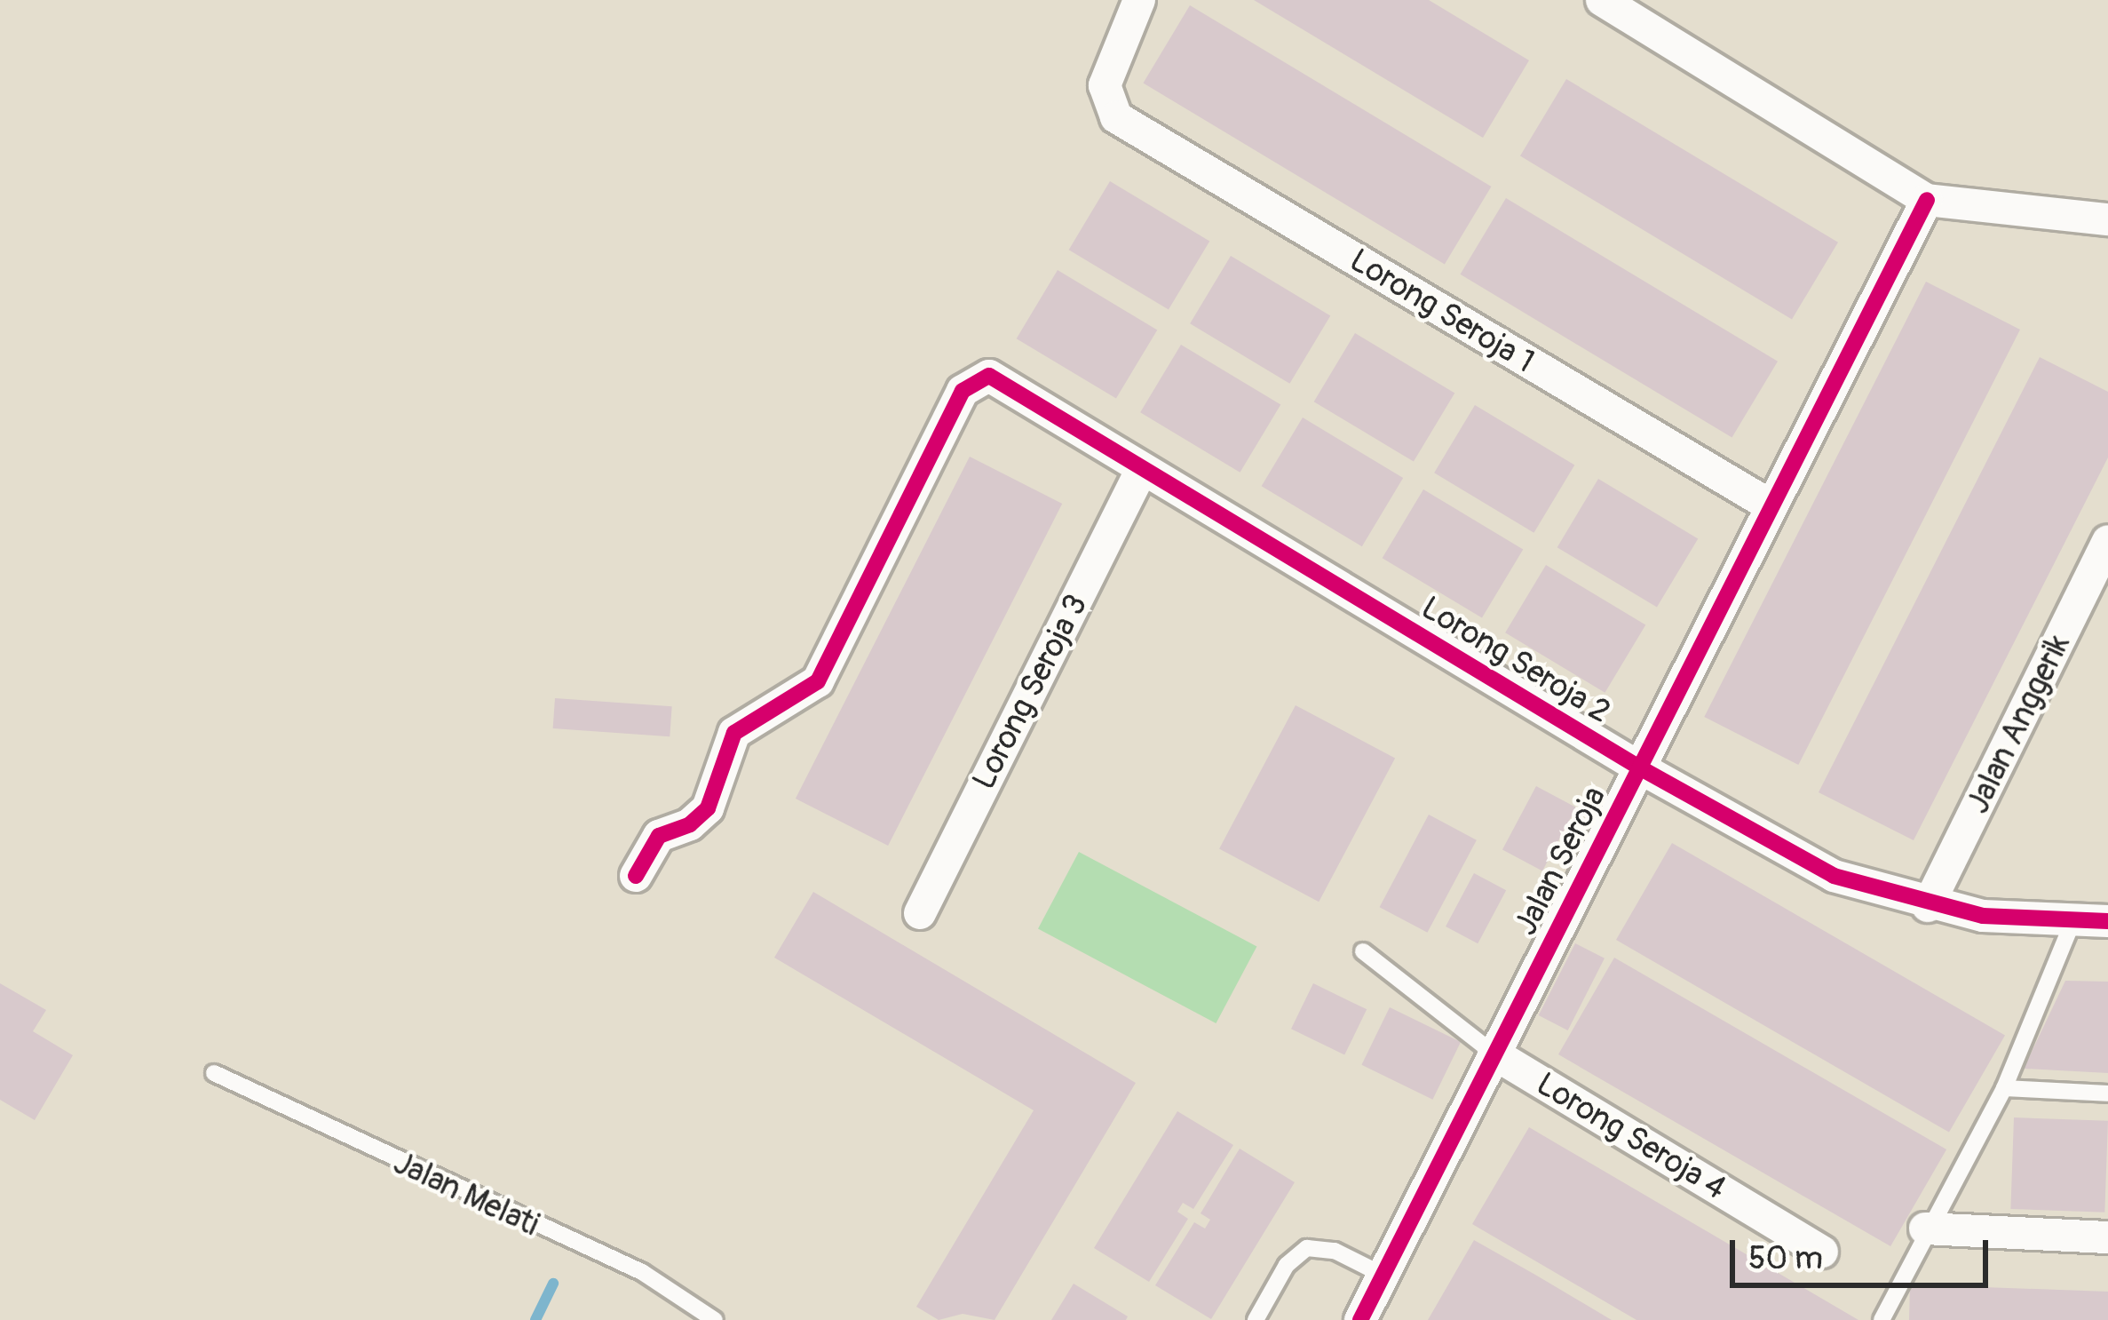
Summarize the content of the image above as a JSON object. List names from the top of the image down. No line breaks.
{"streets":{"street":["Lorong Seroja 1","Lorong Seroja 2","Lorong Seroja 3","Jalan Anggerik","Jalan Seroja","Lorong Seroja 4"],"lane":["Jalan Melati"]},"crossings":[["Lorong Seroja 1","Jalan Seroja"],["Lorong Seroja 2","Lorong Seroja 3"],["Lorong Seroja 2","Jalan Anggerik"],["Lorong Seroja 2","Jalan Seroja"],["Jalan Seroja","Lorong Seroja 4"]],"scale_bar":"50 m"}
